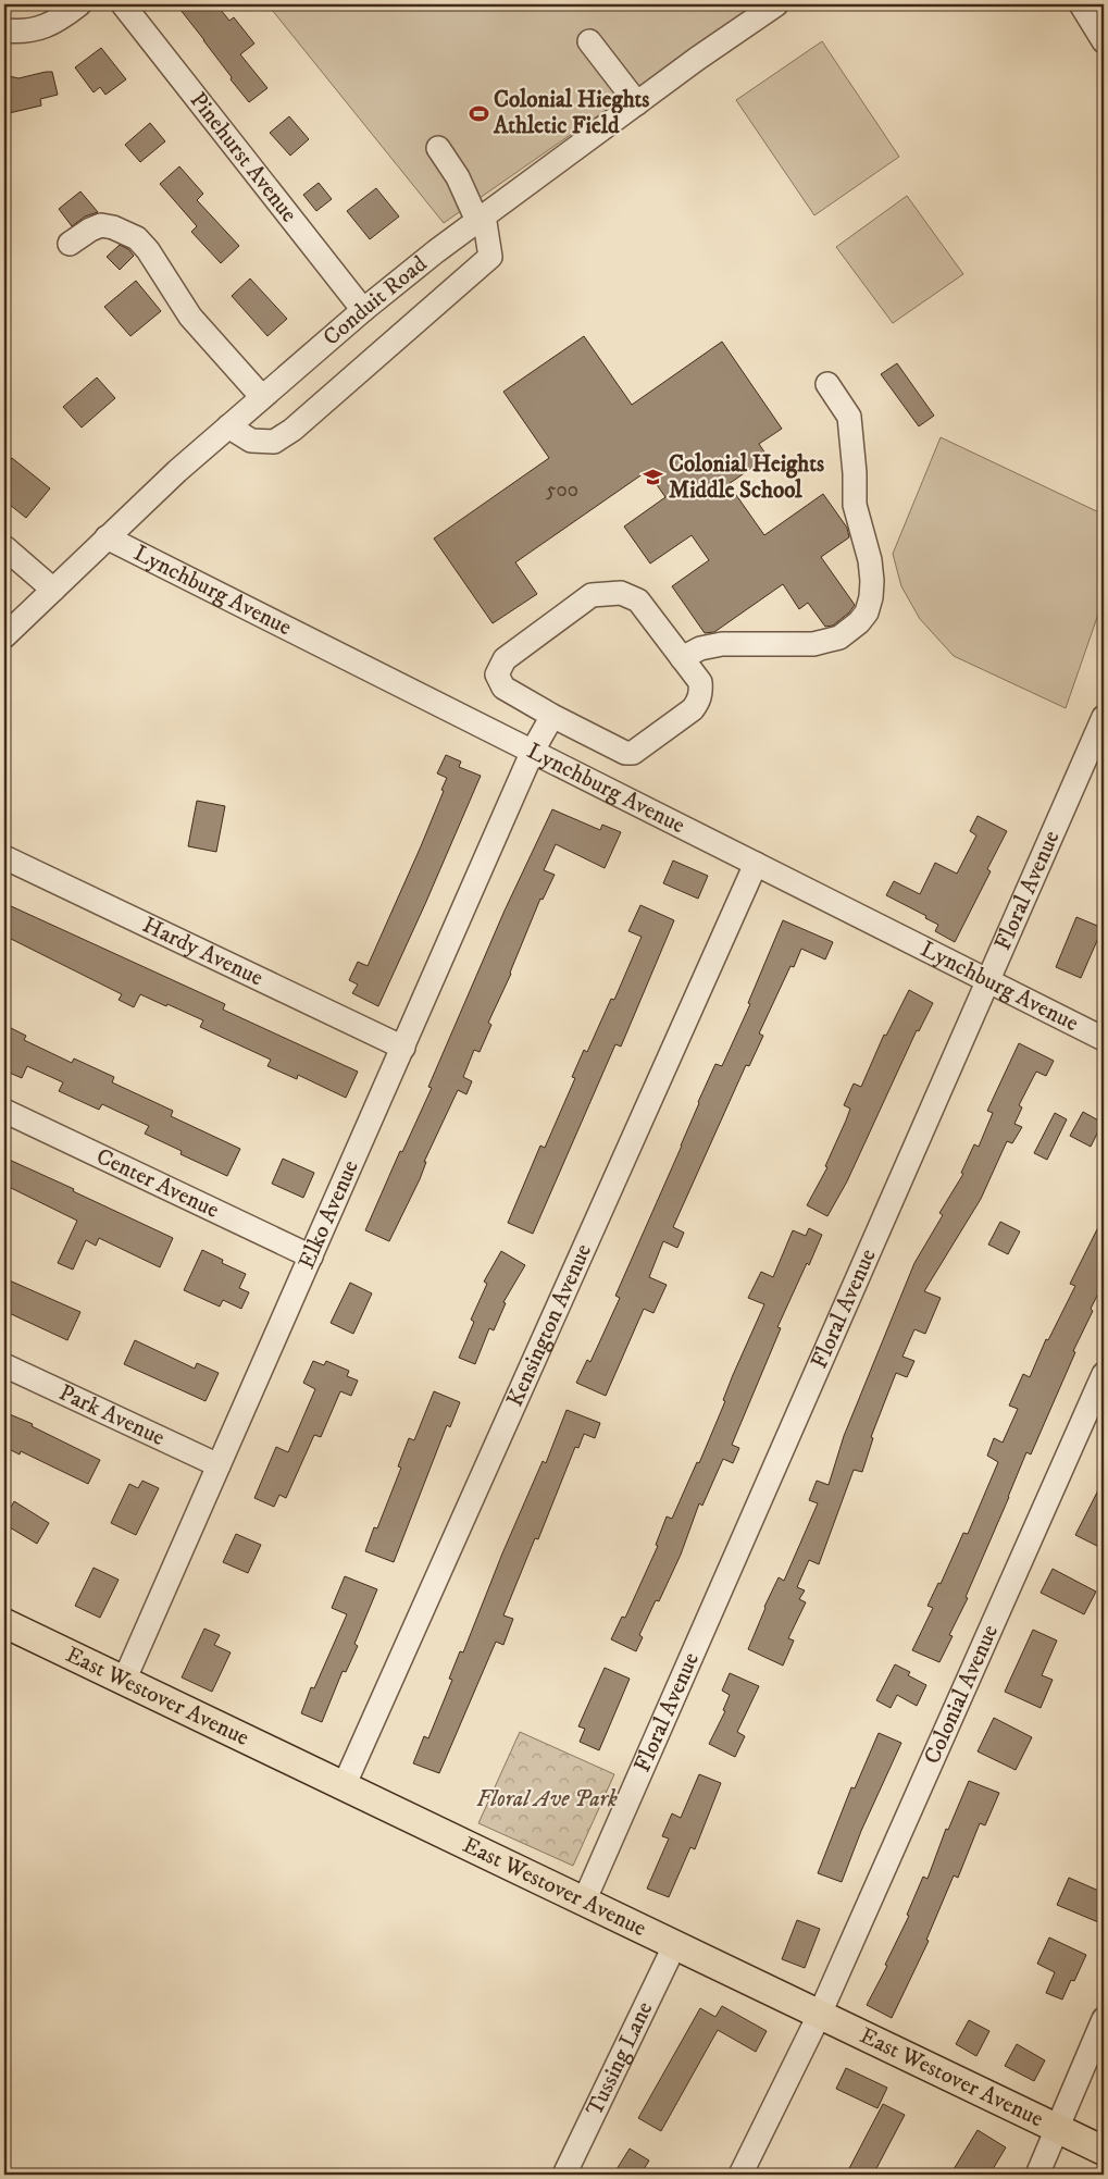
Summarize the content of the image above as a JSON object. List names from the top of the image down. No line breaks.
{"streets":{"main road":["East Westover Avenue"],"street":["Pinehurst Avenue","Conduit Road","Lynchburg Avenue","Floral Avenue","Hardy Avenue","Center Avenue","Elko Avenue","Kensington Avenue","Park Avenue","Colonial Avenue","Tussing Lane"]},"crossings":[["Pinehurst Avenue","Conduit Road"],["Conduit Road","Lynchburg Avenue"],["Lynchburg Avenue","Floral Avenue"],["Lynchburg Avenue","Elko Avenue"],["Lynchburg Avenue","Kensington Avenue"],["Floral Avenue","East Westover Avenue"],["Hardy Avenue","Elko Avenue"],["Center Avenue","Elko Avenue"],["Elko Avenue","Park Avenue"],["Elko Avenue","East Westover Avenue"],["Kensington Avenue","East Westover Avenue"],["Colonial Avenue","East Westover Avenue"],["East Westover Avenue","Tussing Lane"]],"parks":["Floral Ave Park"],"places":{"sports":["Colonial Hieghts Athletic Field"],"school or university":["Colonial Heights Middle School"]},"house_numbers":["500"]}
